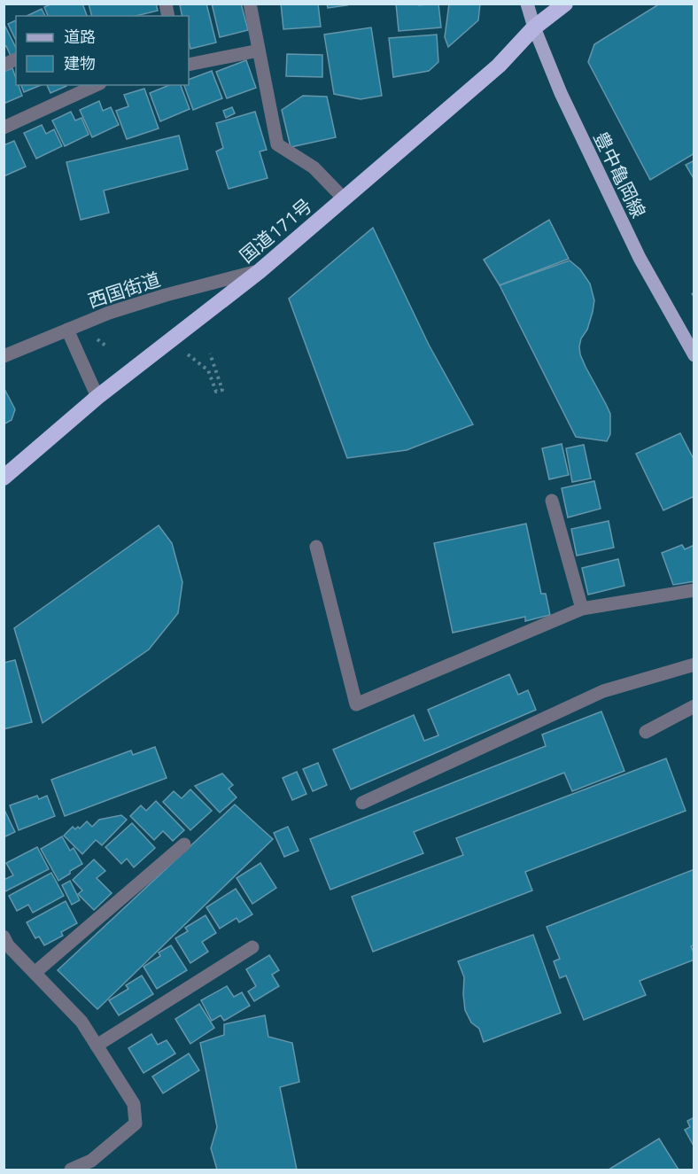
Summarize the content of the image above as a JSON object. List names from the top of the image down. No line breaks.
{"streets":{"highway":["国道171号"],"main road":["豊中亀岡線"],"street":["西国街道"]},"crossings":[["豊中亀岡線","国道171号"],["国道171号","西国街道"]],"legend":["道路","建物"]}
